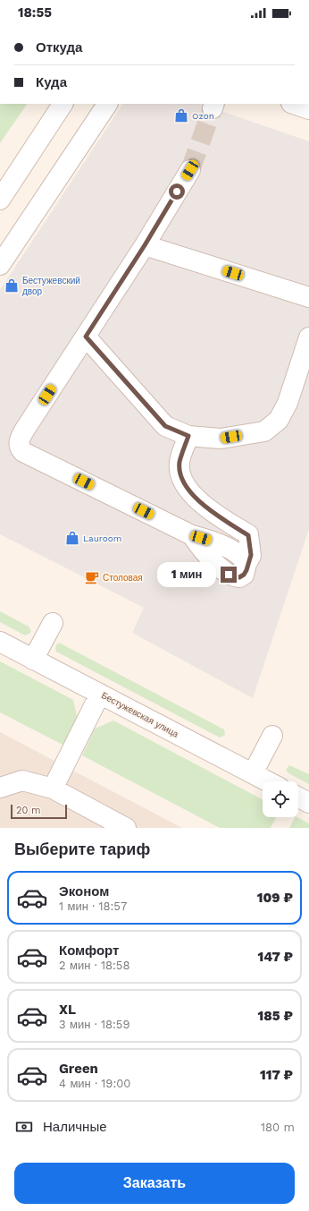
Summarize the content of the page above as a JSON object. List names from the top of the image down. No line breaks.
{"streets":{"street":["Бестужевская улица"]},"places":{"shop":["Ozon","Бестужевский двор","Lauroom"],"cafe":["Столовая"]},"scale_bar":"20 m","page":{"status":"18:55","banner":["Откуда","Куда"],"bubble":"1 мин","scale":"20 m","heading":"Выберите тариф","list":[{"name":"Эконом","note":"1 мин · 18:57","value":"109 ₽"},{"name":"Комфорт","note":"2 мин · 18:58","value":"147 ₽"},{"name":"XL","note":"3 мин · 18:59","value":"185 ₽"},{"name":"Green","note":"4 мин · 19:00","value":"117 ₽"}],"pay":["Наличные","180 m"],"buttons":"Заказать"}}
